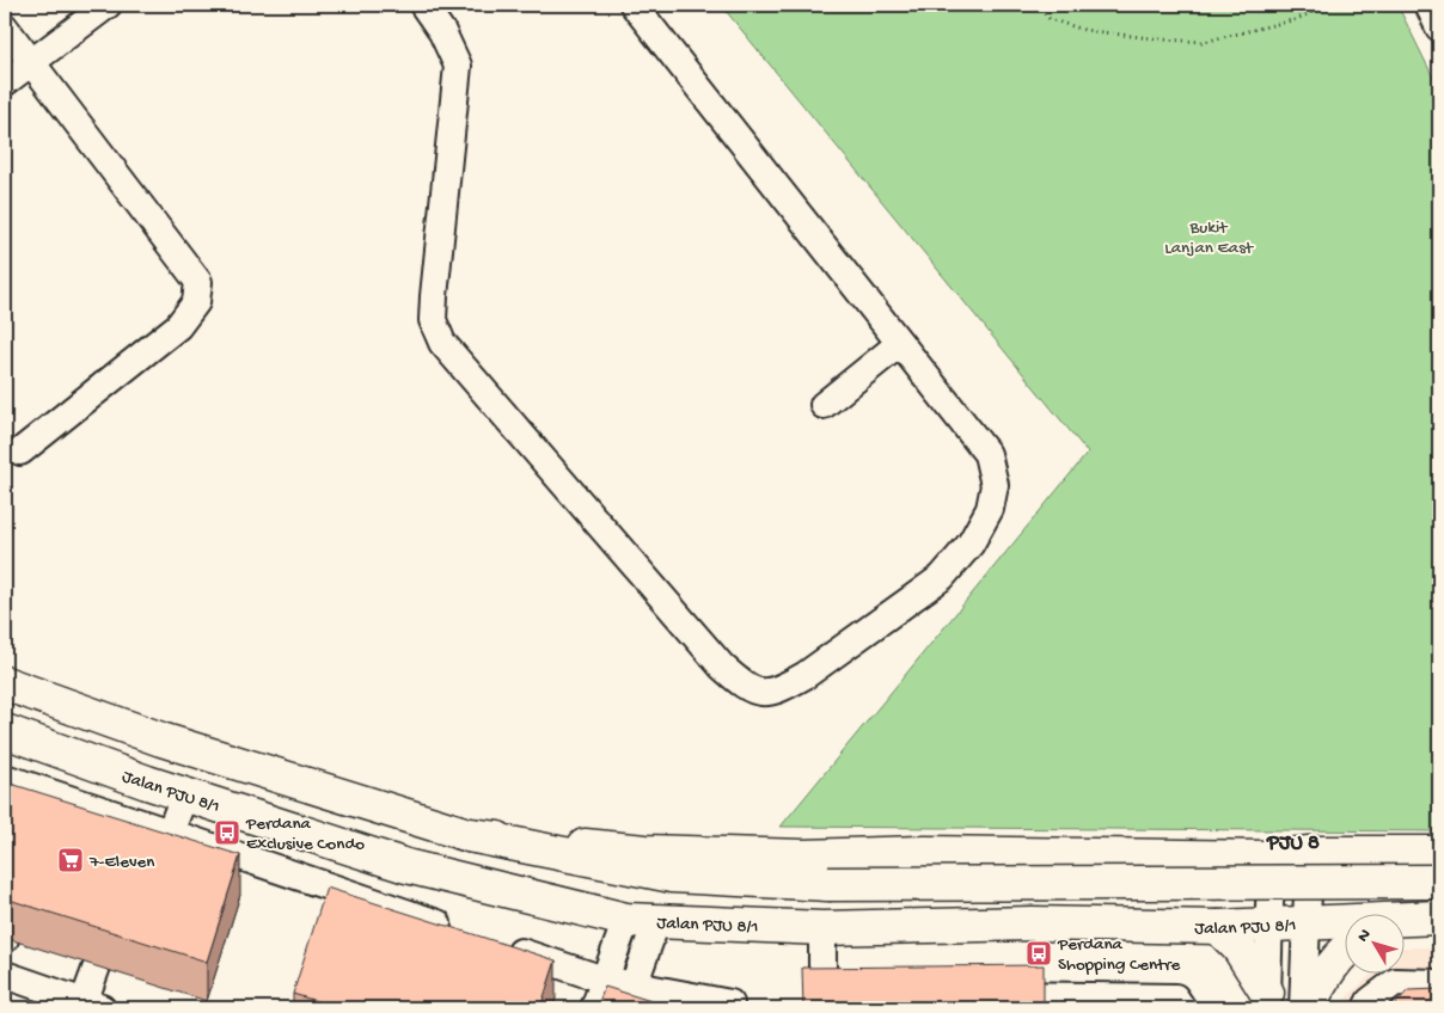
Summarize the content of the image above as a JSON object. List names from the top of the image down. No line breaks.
{"streets":{"main road":["Jalan PJU 8/1"]},"districts":["PJU 8"],"parks":["Bukit Lanjan East"],"places":{"bus stop":["Perdana Exclusive Condo","Perdana Shopping Centre"],"supermarket":["7-Eleven"]},"north":"top left"}
